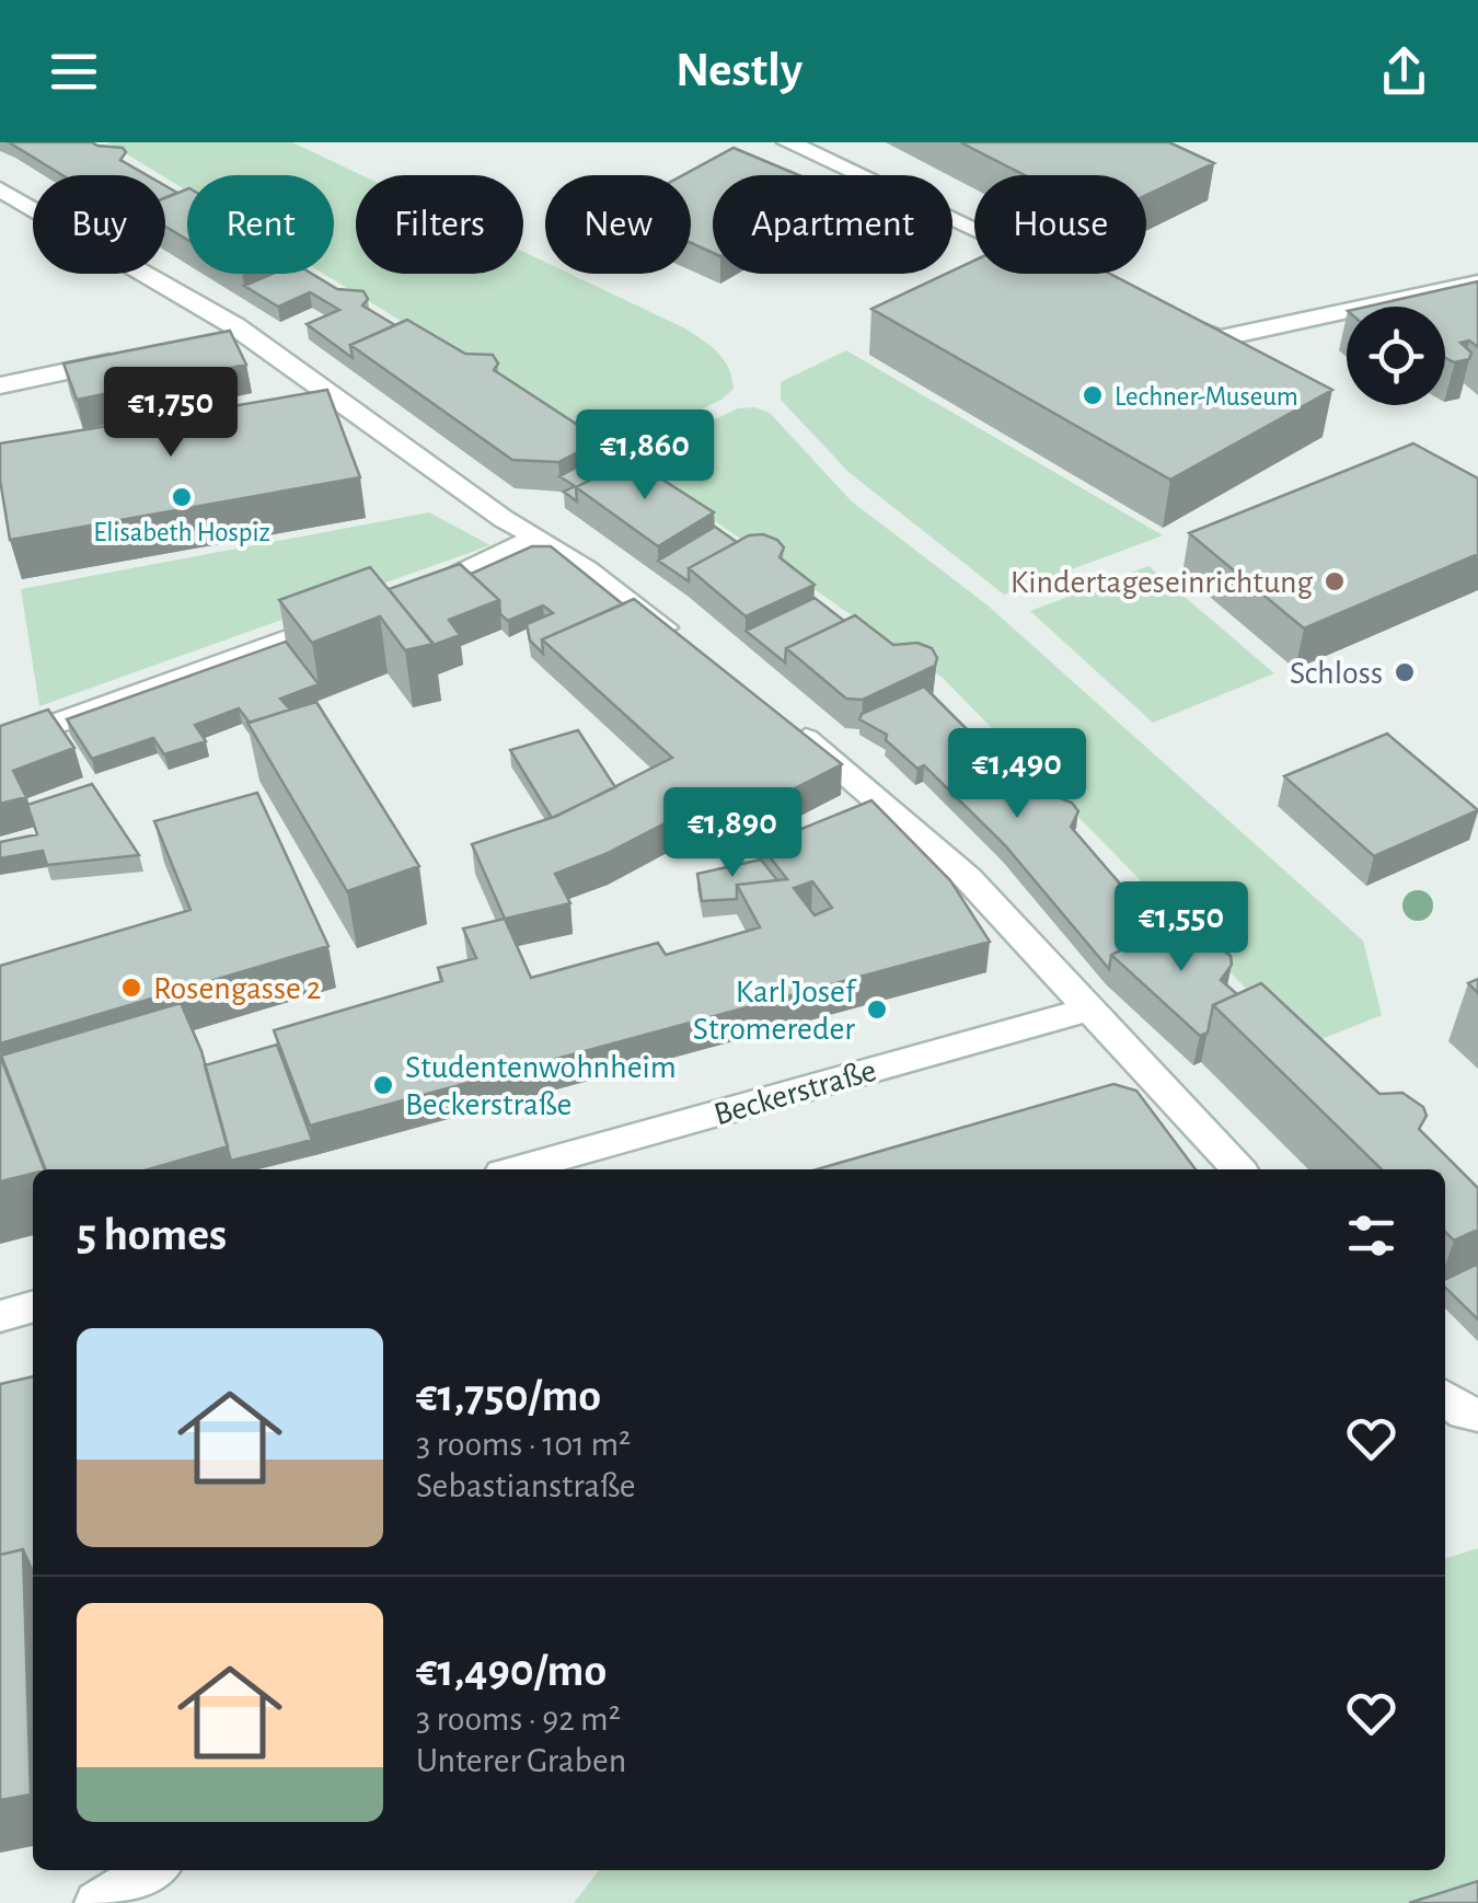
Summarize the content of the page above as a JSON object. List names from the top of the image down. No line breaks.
{"streets":{"street":["Beckerstraße"]},"places":["Lechner-Museum","Elisabeth Hospiz","Kindertageseinrichtung","Schloss","Rosengasse 2","Karl Josef Stromereder","Studentenwohnheim Beckerstraße"],"page":{"header":"Nestly","chip":["Buy","Rent","Filters","New","Apartment","House"],"price":["€1,750","€1,860","€1,490","€1,890","€1,550"],"heading":"5 homes","list":[{"name":"€1,750/mo","note":"3 rooms · 101 m² · Sebastianstraße"},{"name":"€1,490/mo","note":"3 rooms · 92 m² · Unterer Graben"}]}}
